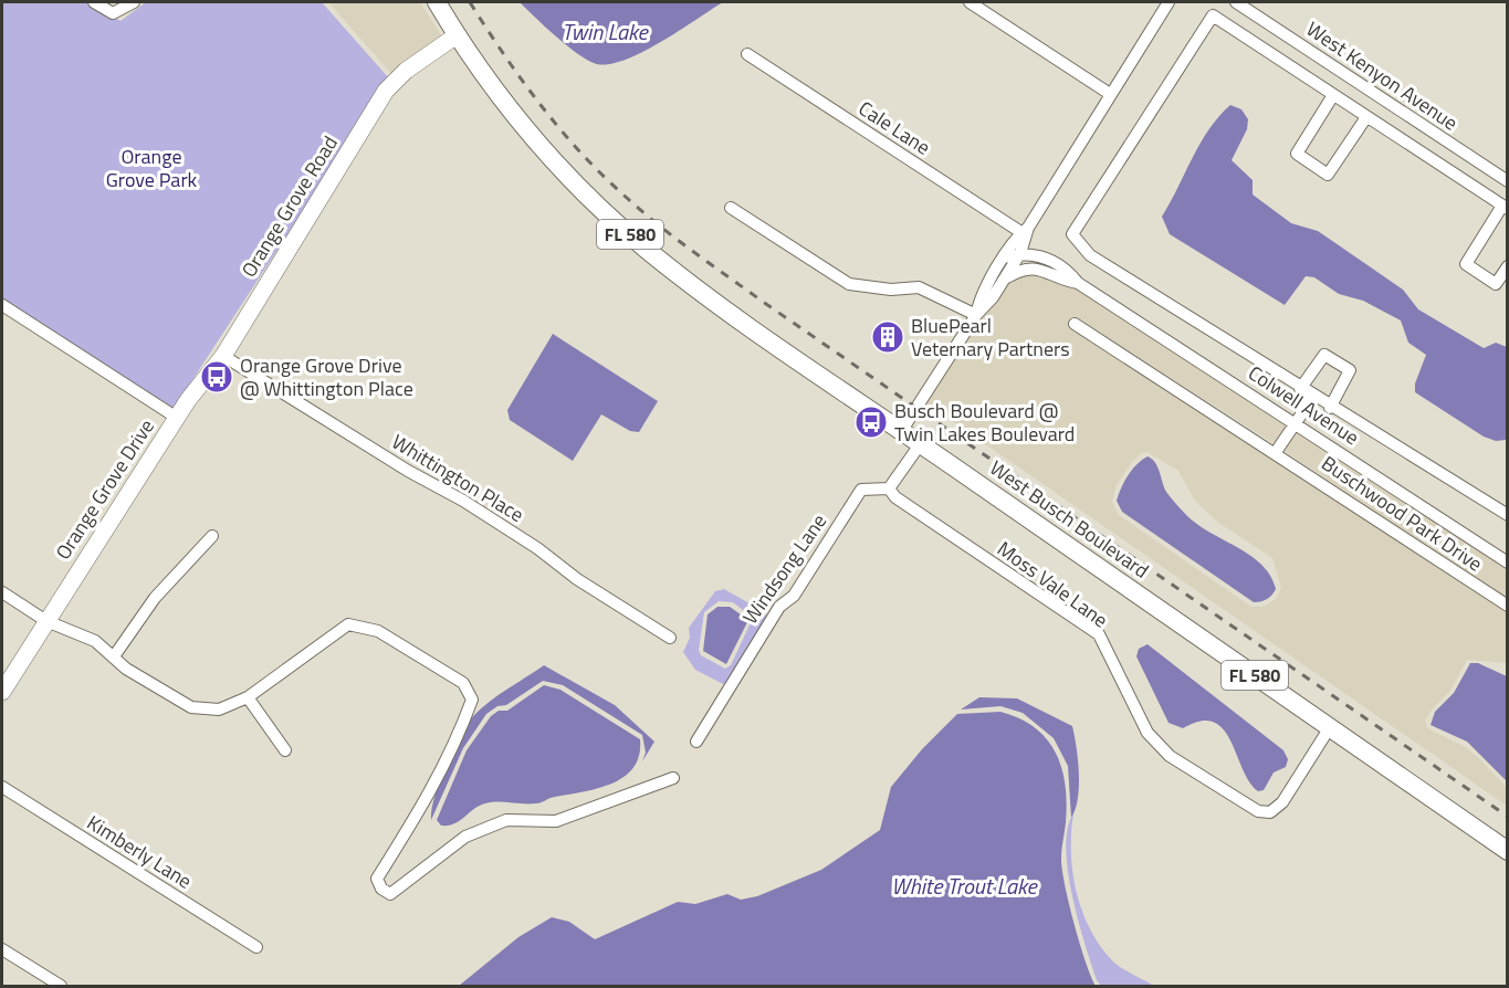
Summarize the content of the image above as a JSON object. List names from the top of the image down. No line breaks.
{"streets":{"main road":["FL 580","West Busch Boulevard"],"street":["West Kenyon Avenue","Cale Lane","Orange Grove Road","Colwell Avenue","Whittington Place","Orange Grove Drive","Buschwood Park Drive","Windsong Lane","Moss Vale Lane","Kimberly Lane"]},"crossings":[["Orange Grove Road","Whittington Place"],["Orange Grove Road","Orange Grove Drive"],["Orange Grove Road","West Busch Boulevard"],["West Busch Boulevard","Moss Vale Lane"],["Windsong Lane","Moss Vale Lane"]],"water":["Twin Lake","White Trout Lake"],"parks":["Orange Grove Park"],"places":{"building":["BluePearl Veternary Partners"],"bus stop":["Orange Grove Drive @ Whittington Place","Busch Boulevard @ Twin Lakes Boulevard"]}}
